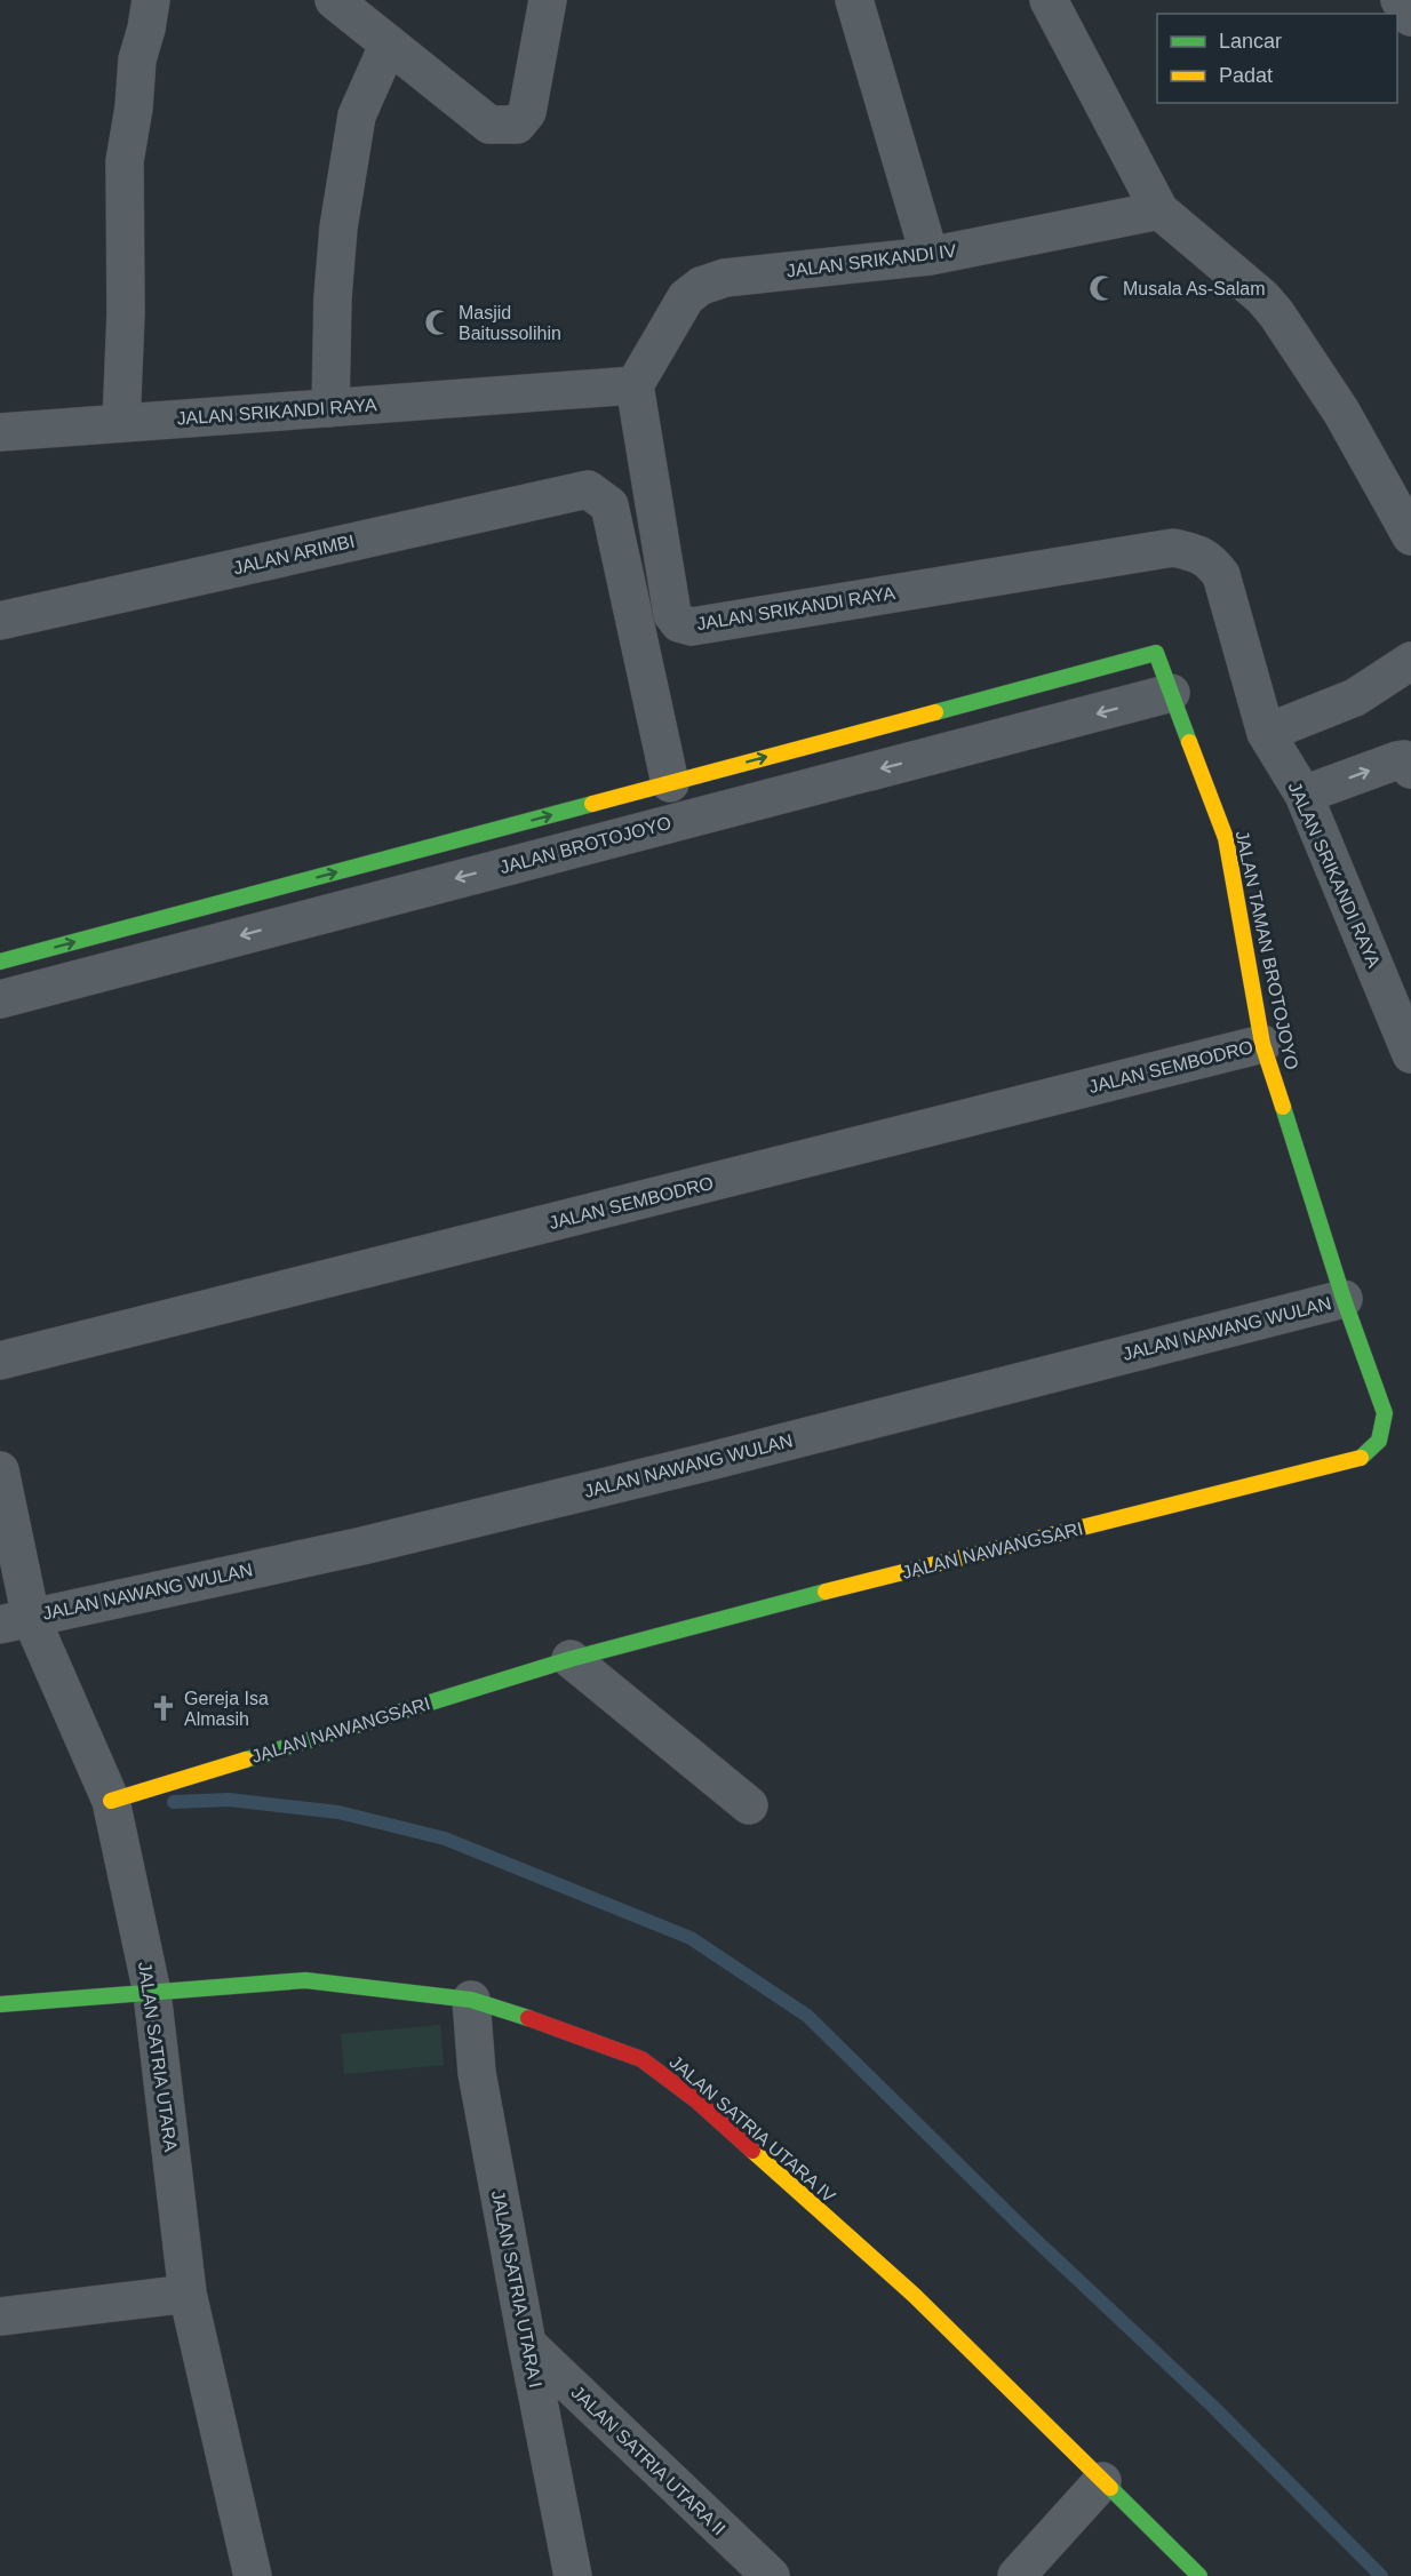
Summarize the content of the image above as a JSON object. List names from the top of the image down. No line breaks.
{"streets":{"street":["JALAN SRIKANDI IV","JALAN SRIKANDI RAYA","JALAN ARIMBI","JALAN BROTOJOYO","JALAN TAMAN BROTOJOYO","JALAN SEMBODRO","JALAN NAWANG WULAN","JALAN NAWANGSARI","JALAN SATRIA UTARA","JALAN SATRIA UTARA IV","JALAN SATRIA UTARA I","JALAN SATRIA UTARA II"]},"crossings":[["JALAN SRIKANDI IV","JALAN SRIKANDI RAYA"],["JALAN ARIMBI","JALAN BROTOJOYO"],["JALAN BROTOJOYO","JALAN TAMAN BROTOJOYO"],["JALAN TAMAN BROTOJOYO","JALAN SEMBODRO"],["JALAN TAMAN BROTOJOYO","JALAN NAWANG WULAN"],["JALAN TAMAN BROTOJOYO","JALAN NAWANGSARI"],["JALAN NAWANG WULAN","JALAN SATRIA UTARA"],["JALAN NAWANGSARI","JALAN SATRIA UTARA"],["JALAN SATRIA UTARA","JALAN SATRIA UTARA IV"],["JALAN SATRIA UTARA IV","JALAN SATRIA UTARA I"],["JALAN SATRIA UTARA I","JALAN SATRIA UTARA II"]],"places":{"mosque":["Musala As-Salam","Masjid Baitussolihin"],"church":["Gereja Isa Almasih"]},"legend":["Lancar","Padat"]}
